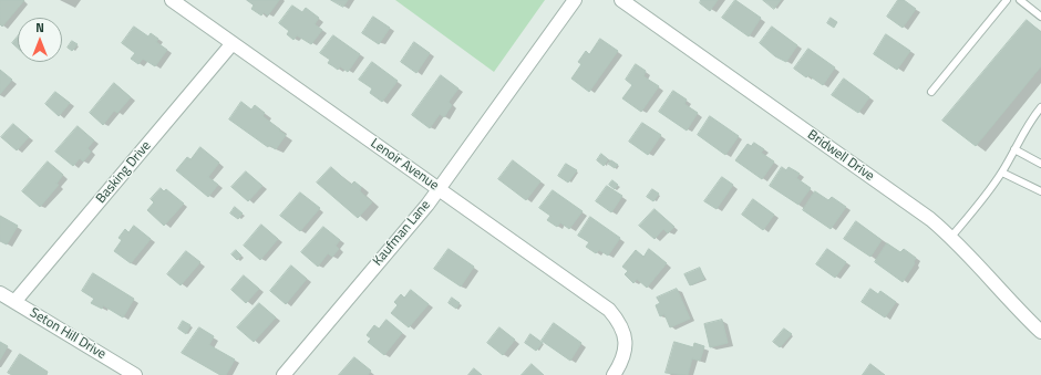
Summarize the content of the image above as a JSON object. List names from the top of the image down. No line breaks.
{"streets":{"street":["Bridwell Drive","Lenoir Avenue","Basking Drive","Kaufman Lane","Seton Hill Drive"]},"crossings":[["Lenoir Avenue","Basking Drive"],["Lenoir Avenue","Kaufman Lane"],["Basking Drive","Seton Hill Drive"]],"north":"top"}
